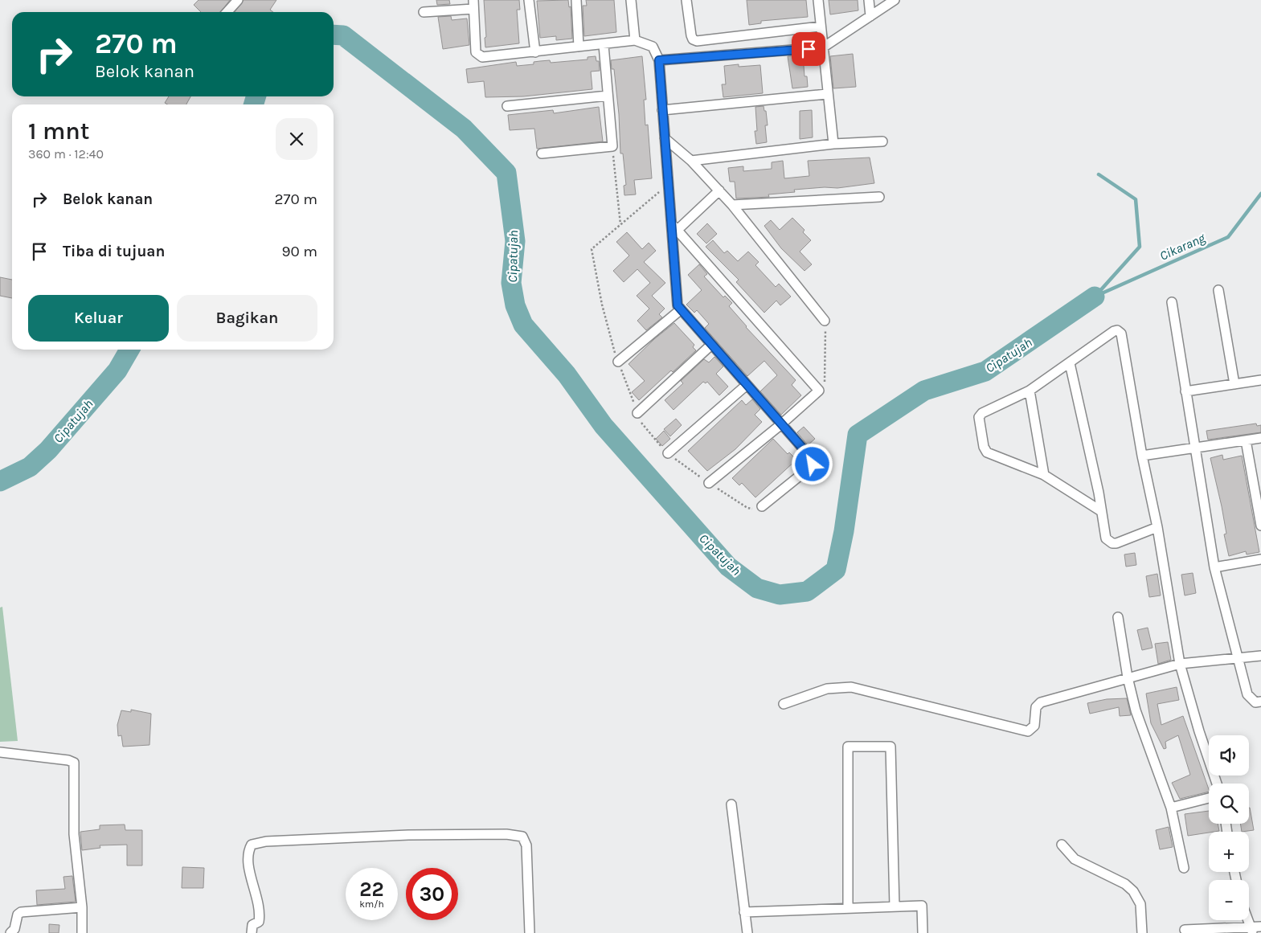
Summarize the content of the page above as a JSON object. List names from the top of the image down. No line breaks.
{"water":["Cikarang","Cipatujah"],"page":{"turn":["270 m","Belok kanan"],"heading":["1 mnt","360 m · 12:40"],"list":[{"name":"Belok kanan","value":"270 m"},{"name":"Tiba di tujuan","value":"90 m"}],"buttons":["Keluar","Bagikan"],"map_buttons":["+","−"],"speed":"22 km/h","limit":"30"}}
